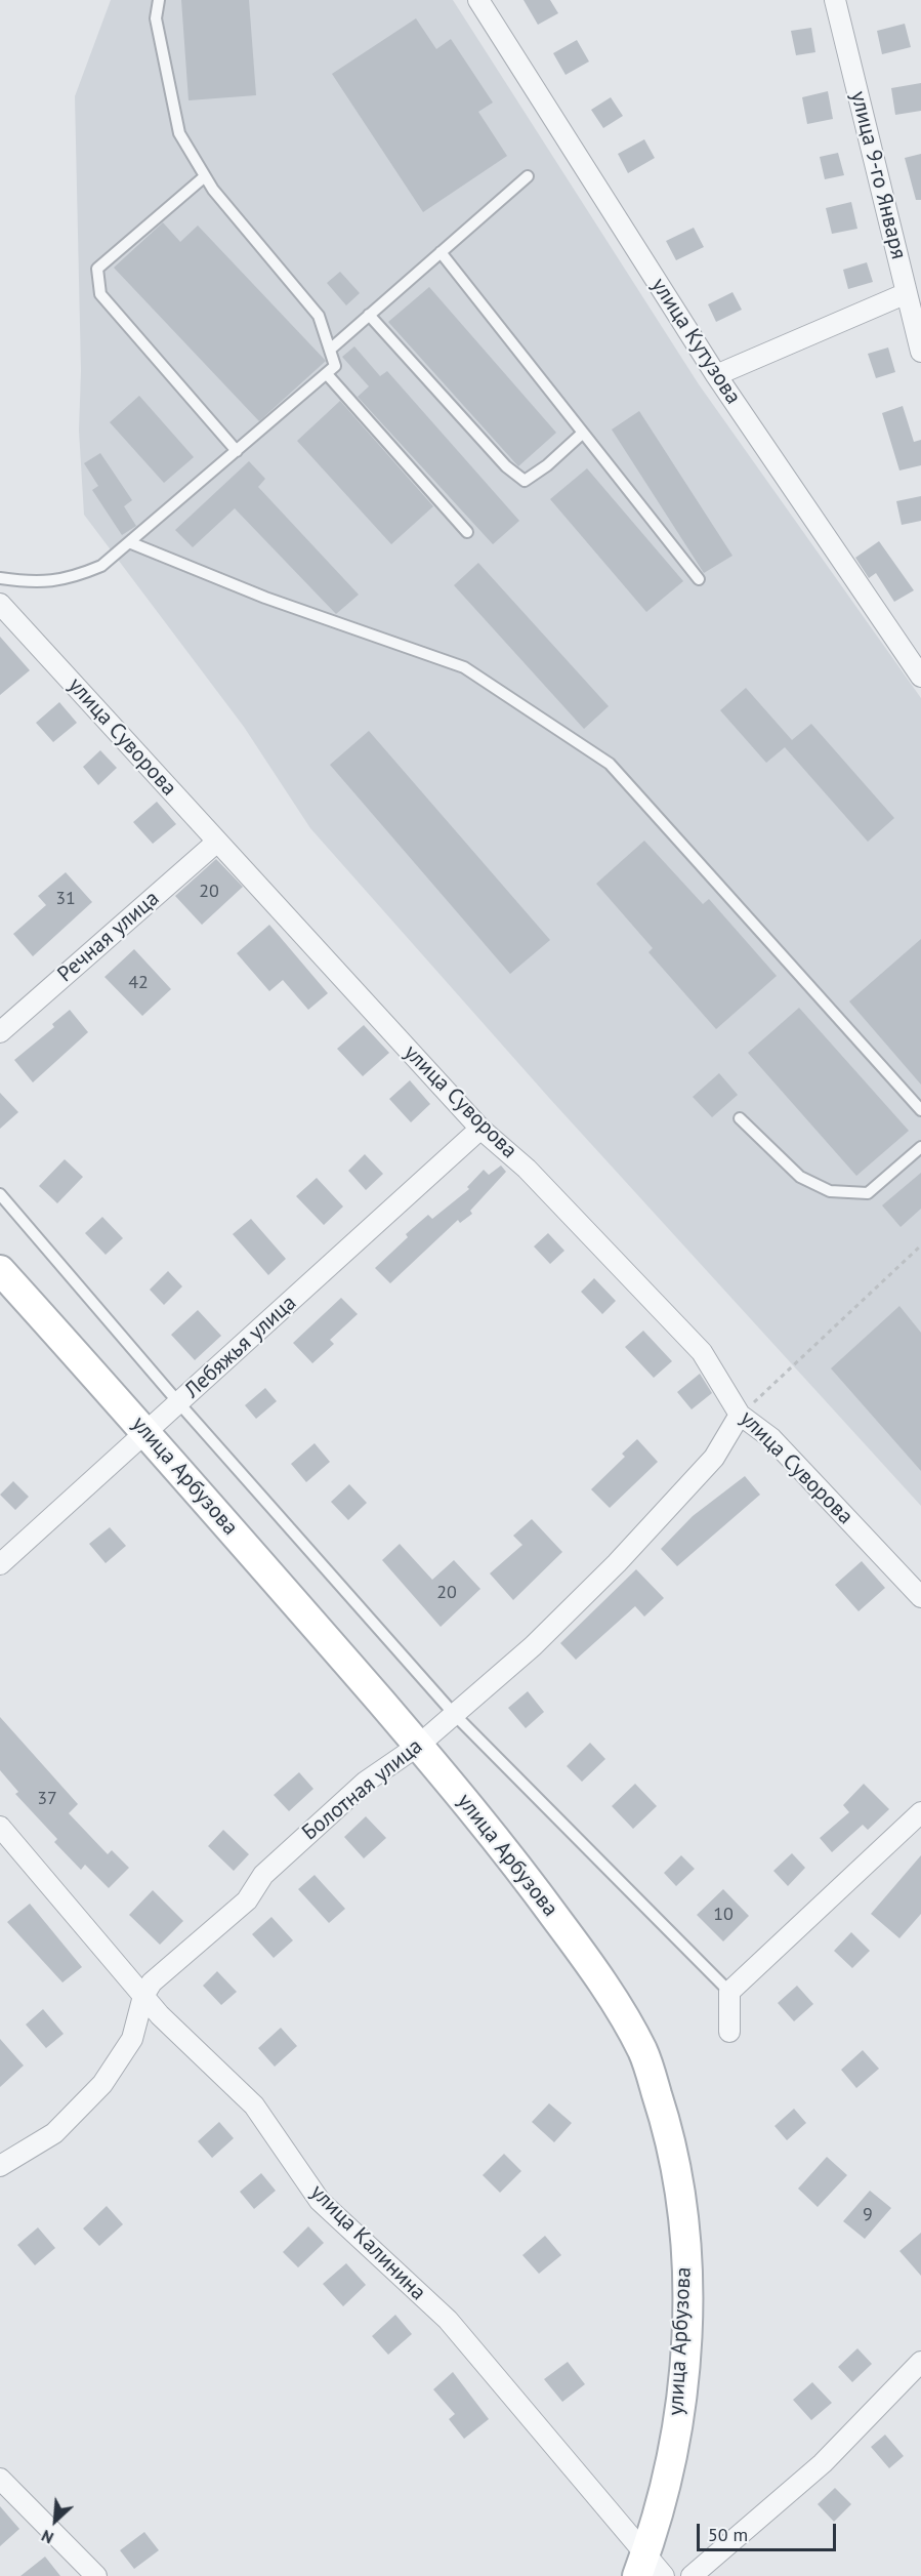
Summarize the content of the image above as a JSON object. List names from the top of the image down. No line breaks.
{"streets":{"street":["улица 9-го Января","улица Кутузова","улица Суворова","Речная улица","Лебяжья улица","улица Арбузова","Болотная улица","улица Калинина"]},"crossings":[["улица Суворова","Речная улица"],["улица Суворова","Лебяжья улица"],["улица Суворова","Болотная улица"],["Лебяжья улица","улица Арбузова"],["улица Арбузова","Болотная улица"],["улица Арбузова","улица Калинина"],["Болотная улица","улица Калинина"]],"house_numbers":["20","31","42","20","37","10","9"],"scale_bar":"50 m","north":"bottom left"}
